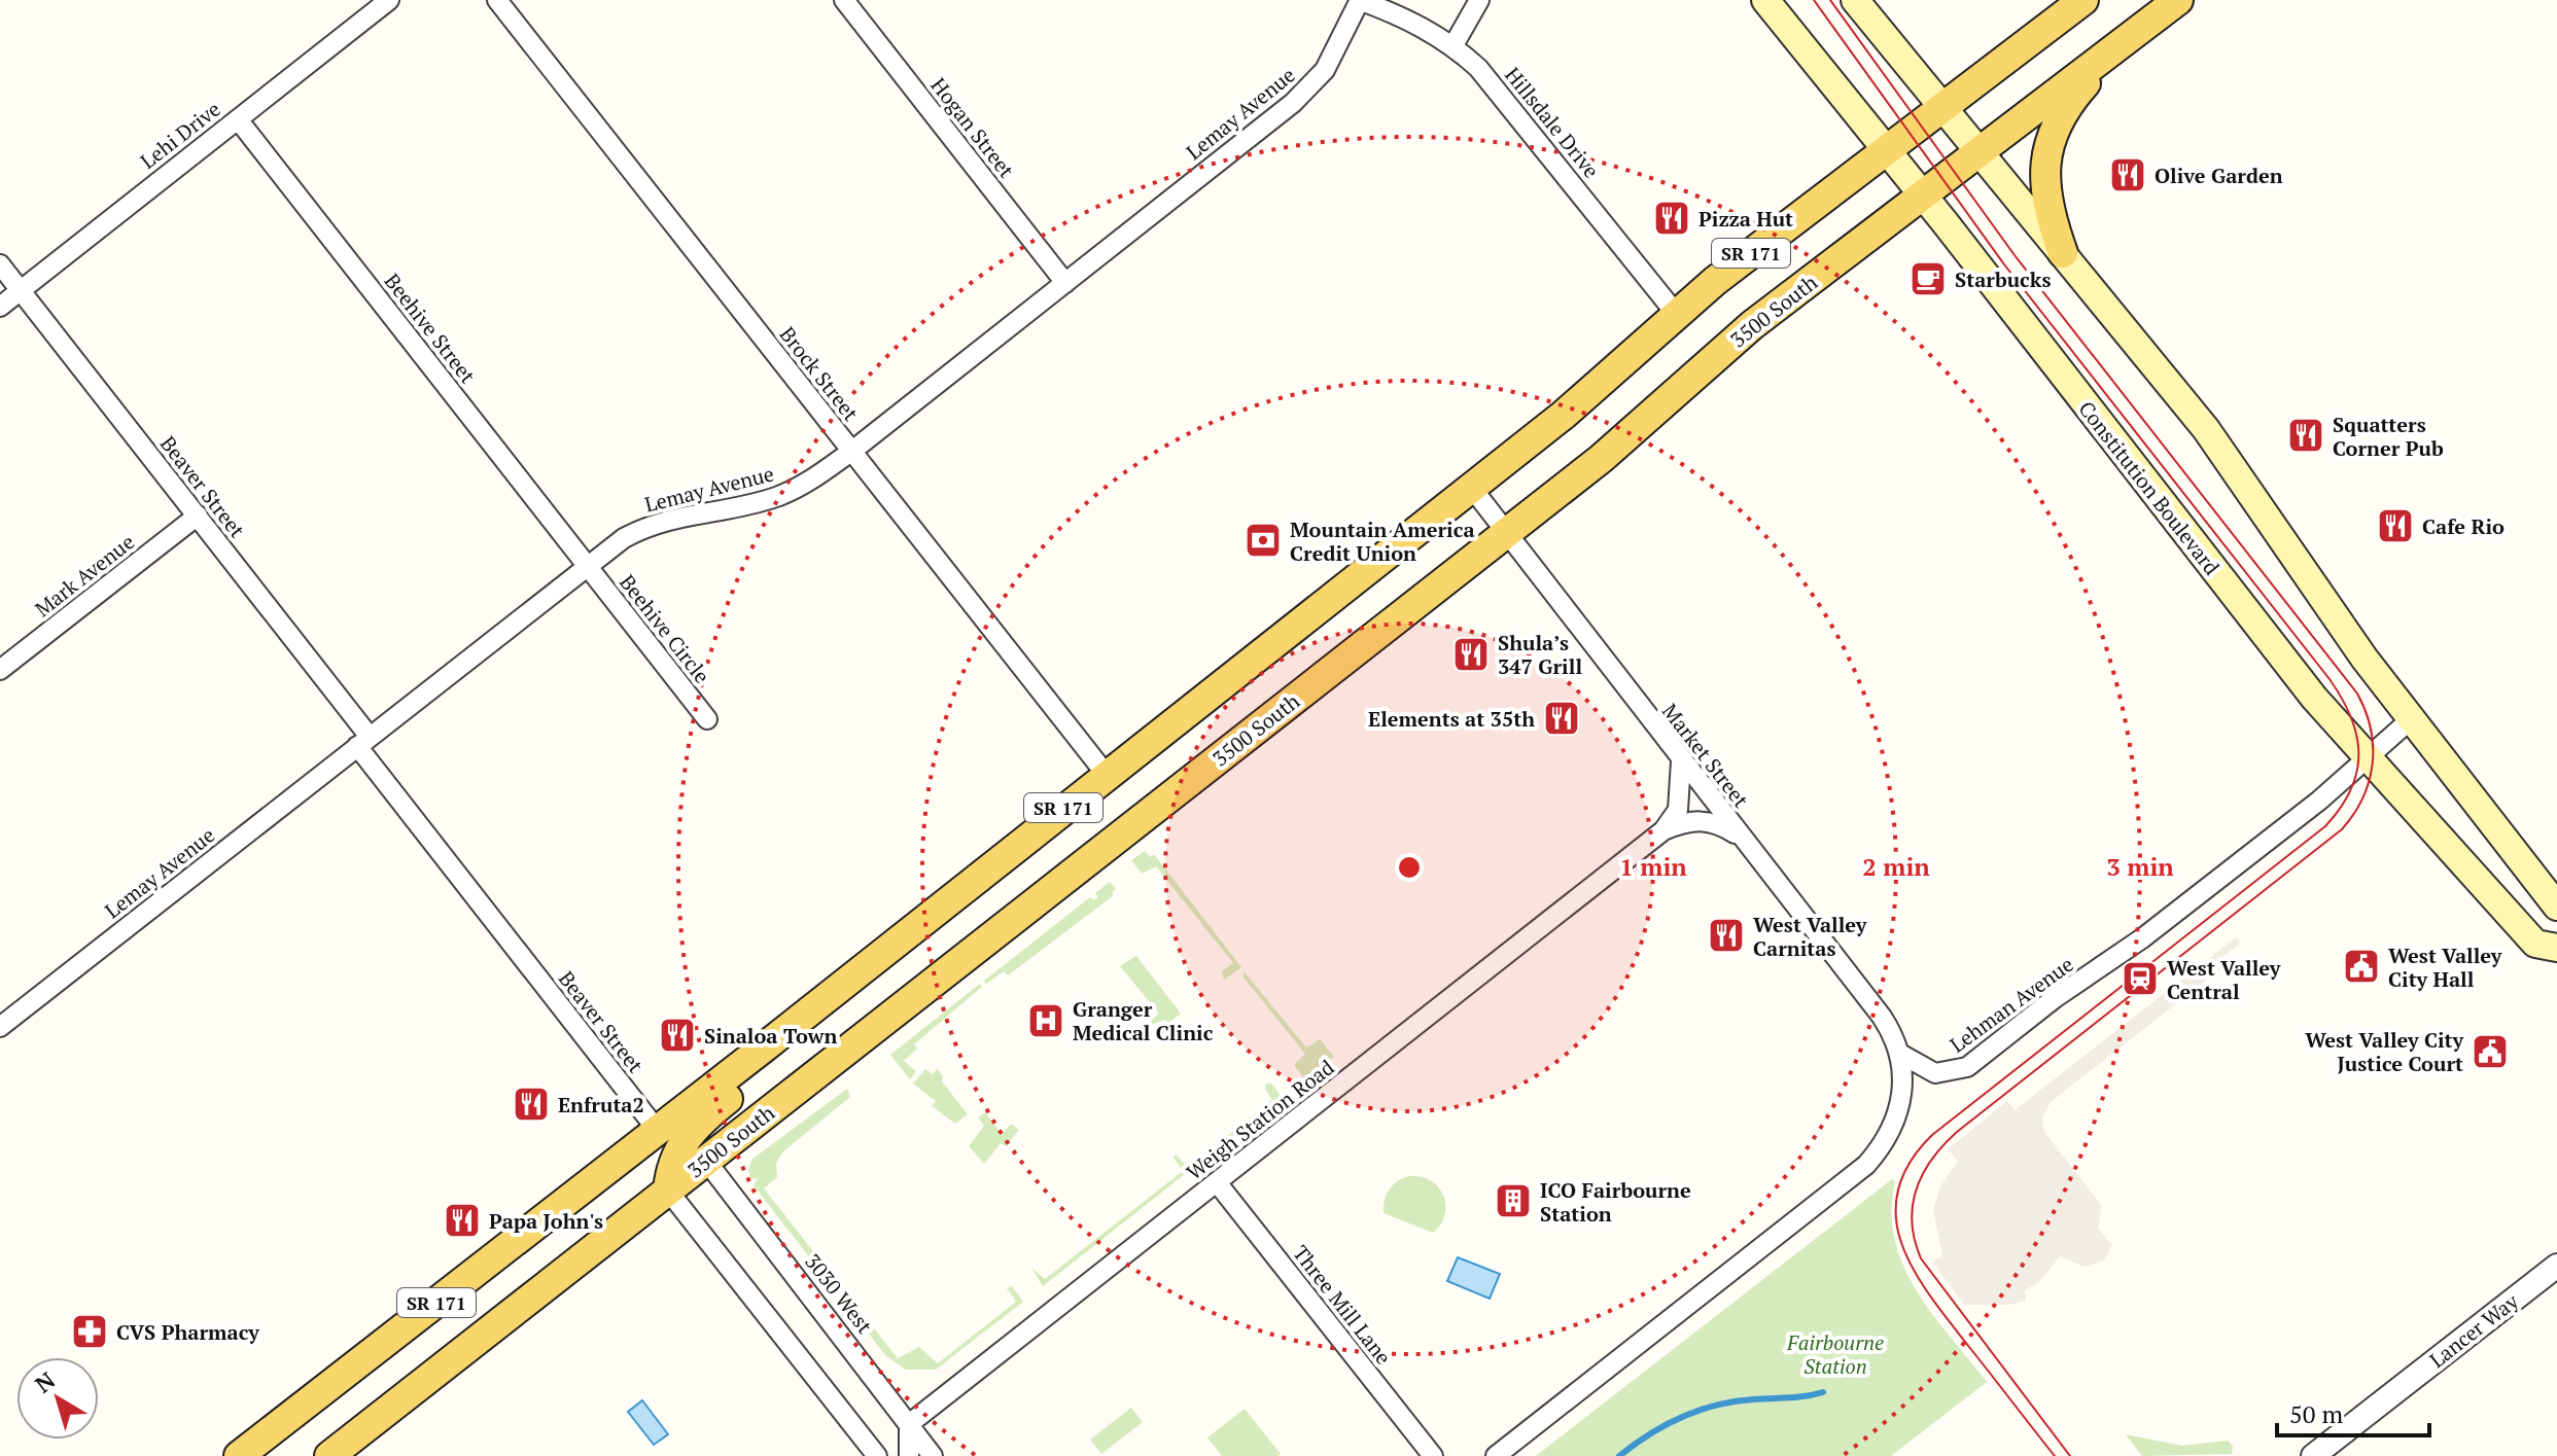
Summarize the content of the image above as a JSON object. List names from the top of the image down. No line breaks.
{"streets":{"main road":["SR 171","3500 South","Constitution Boulevard"],"street":["Lemay Avenue","Hillsdale Drive","Hogan Street","Lehi Drive","Beehive Street","Brock Street","Beaver Street","Mark Avenue","Beehive Circle","Market Street","Lehman Avenue","Weigh Station Road","3030 West","Three Mill Lane","Lancer Way"]},"crossings":[["Lemay Avenue","Hillsdale Drive"],["Lemay Avenue","Hogan Street"],["Lemay Avenue","Beehive Street"],["Lemay Avenue","Brock Street"],["Lemay Avenue","Beaver Street"],["Lemay Avenue","Beehive Circle"],["Hillsdale Drive","SR 171"],["Lehi Drive","Beehive Street"],["Lehi Drive","Beaver Street"],["SR 171","Brock Street"],["SR 171","Beaver Street"],["SR 171","Constitution Boulevard"],["SR 171","Market Street"],["3500 South","Constitution Boulevard"],["3500 South","Market Street"],["3500 South","3030 West"],["Beehive Street","Beehive Circle"],["Beaver Street","Mark Avenue"],["Constitution Boulevard","Lehman Avenue"],["Market Street","Lehman Avenue"],["Market Street","Weigh Station Road"],["Weigh Station Road","3030 West"],["Weigh Station Road","Three Mill Lane"]],"parks":["Fairbourne Station"],"places":{"restaurant":["Olive Garden","Pizza Hut","Squatters Corner Pub","Cafe Rio","Shula’s 347 Grill","Elements at 35th","West Valley Carnitas","Sinaloa Town","Enfruta2","Papa John's"],"cafe":["Starbucks"],"bank":["Mountain America Credit Union"],"public building":["West Valley City Hall","West Valley City Justice Court"],"station":["West Valley Central"],"hospital":["Granger Medical Clinic"],"building":["ICO Fairbourne Station"],"pharmacy":["CVS Pharmacy"]},"scale_bar":"50 m","north":"top left","rings":["1 min","2 min","3 min"]}
